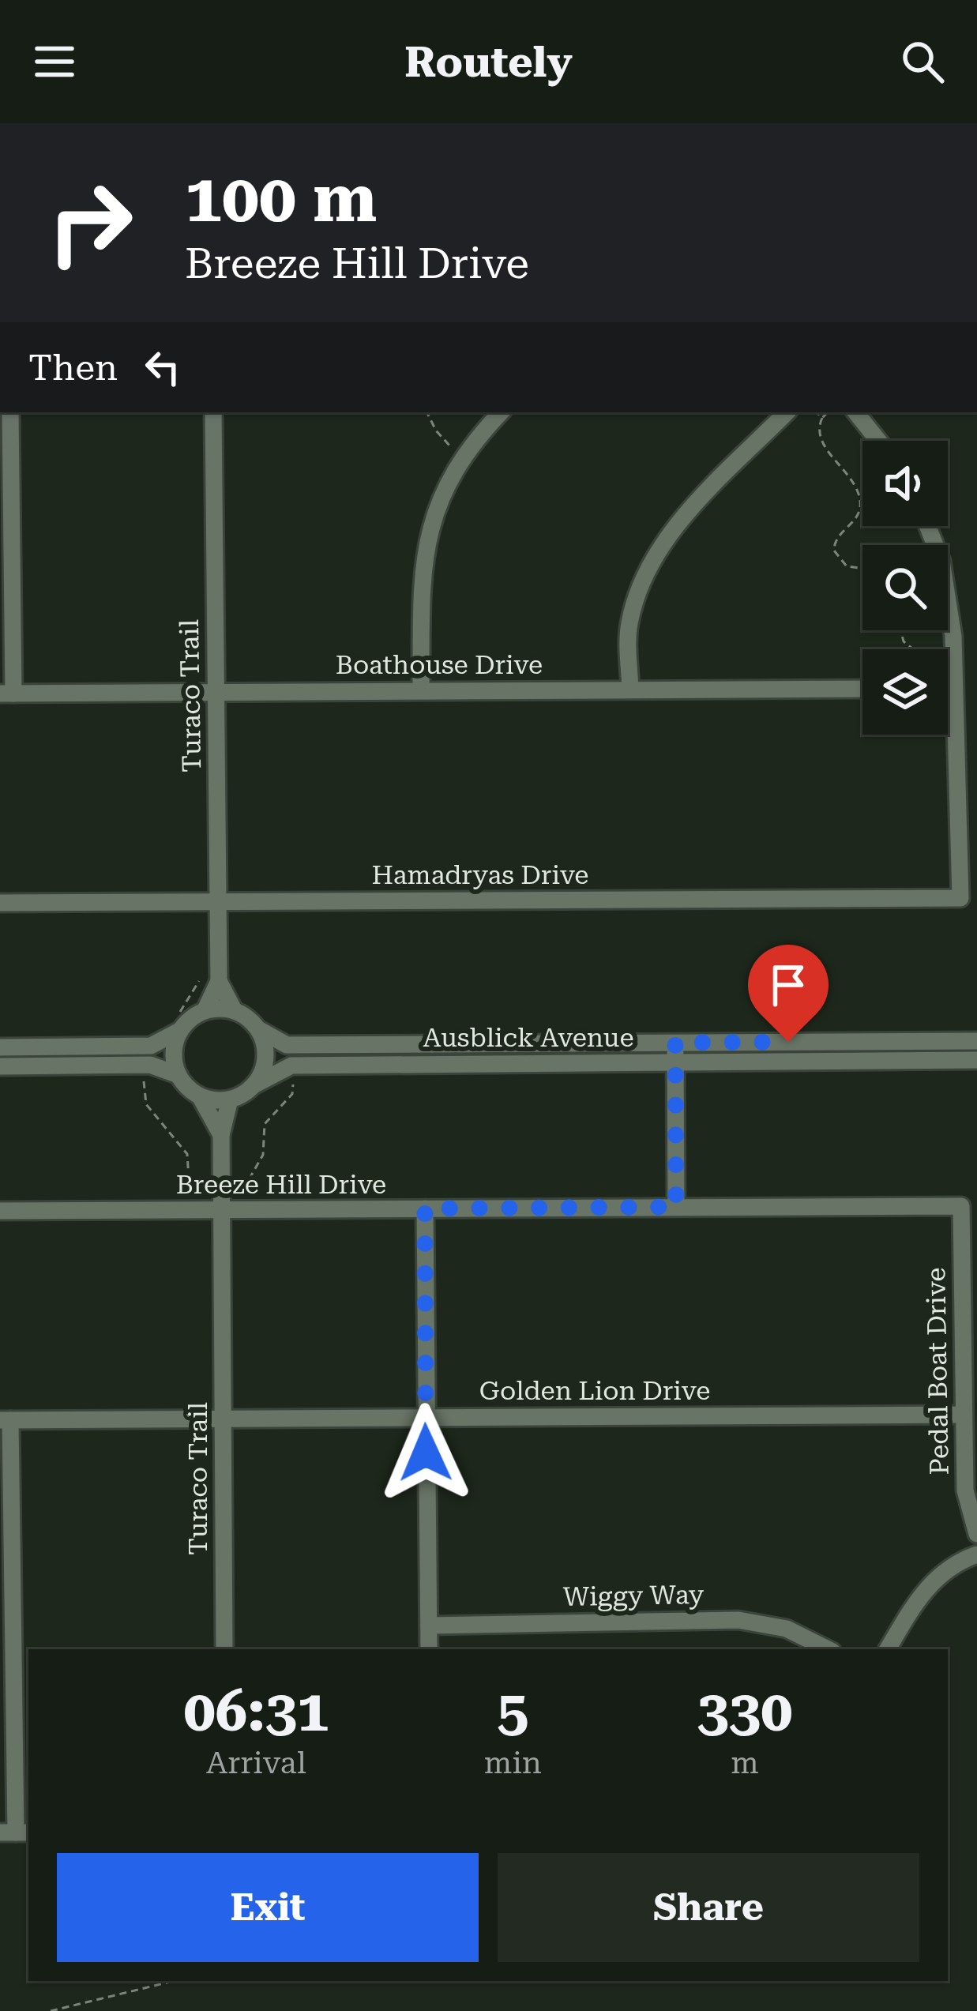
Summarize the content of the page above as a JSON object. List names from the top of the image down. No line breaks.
{"streets":{"street":["Boathouse Drive","Turaco Trail","Hamadryas Drive","Ausblick Avenue","Breeze Hill Drive","Pedal Boat Drive","Golden Lion Drive","Wiggy Way"]},"crossings":[["Boathouse Drive","Turaco Trail"],["Turaco Trail","Hamadryas Drive"],["Turaco Trail","Ausblick Avenue"],["Turaco Trail","Breeze Hill Drive"],["Turaco Trail","Golden Lion Drive"],["Breeze Hill Drive","Pedal Boat Drive"],["Pedal Boat Drive","Golden Lion Drive"]],"page":{"header":"Routely","turn":["100 m","Breeze Hill Drive"],"then":"Then","eta":["06:31","Arrival","5","min","330","m"],"buttons":["Exit","Share"]}}
